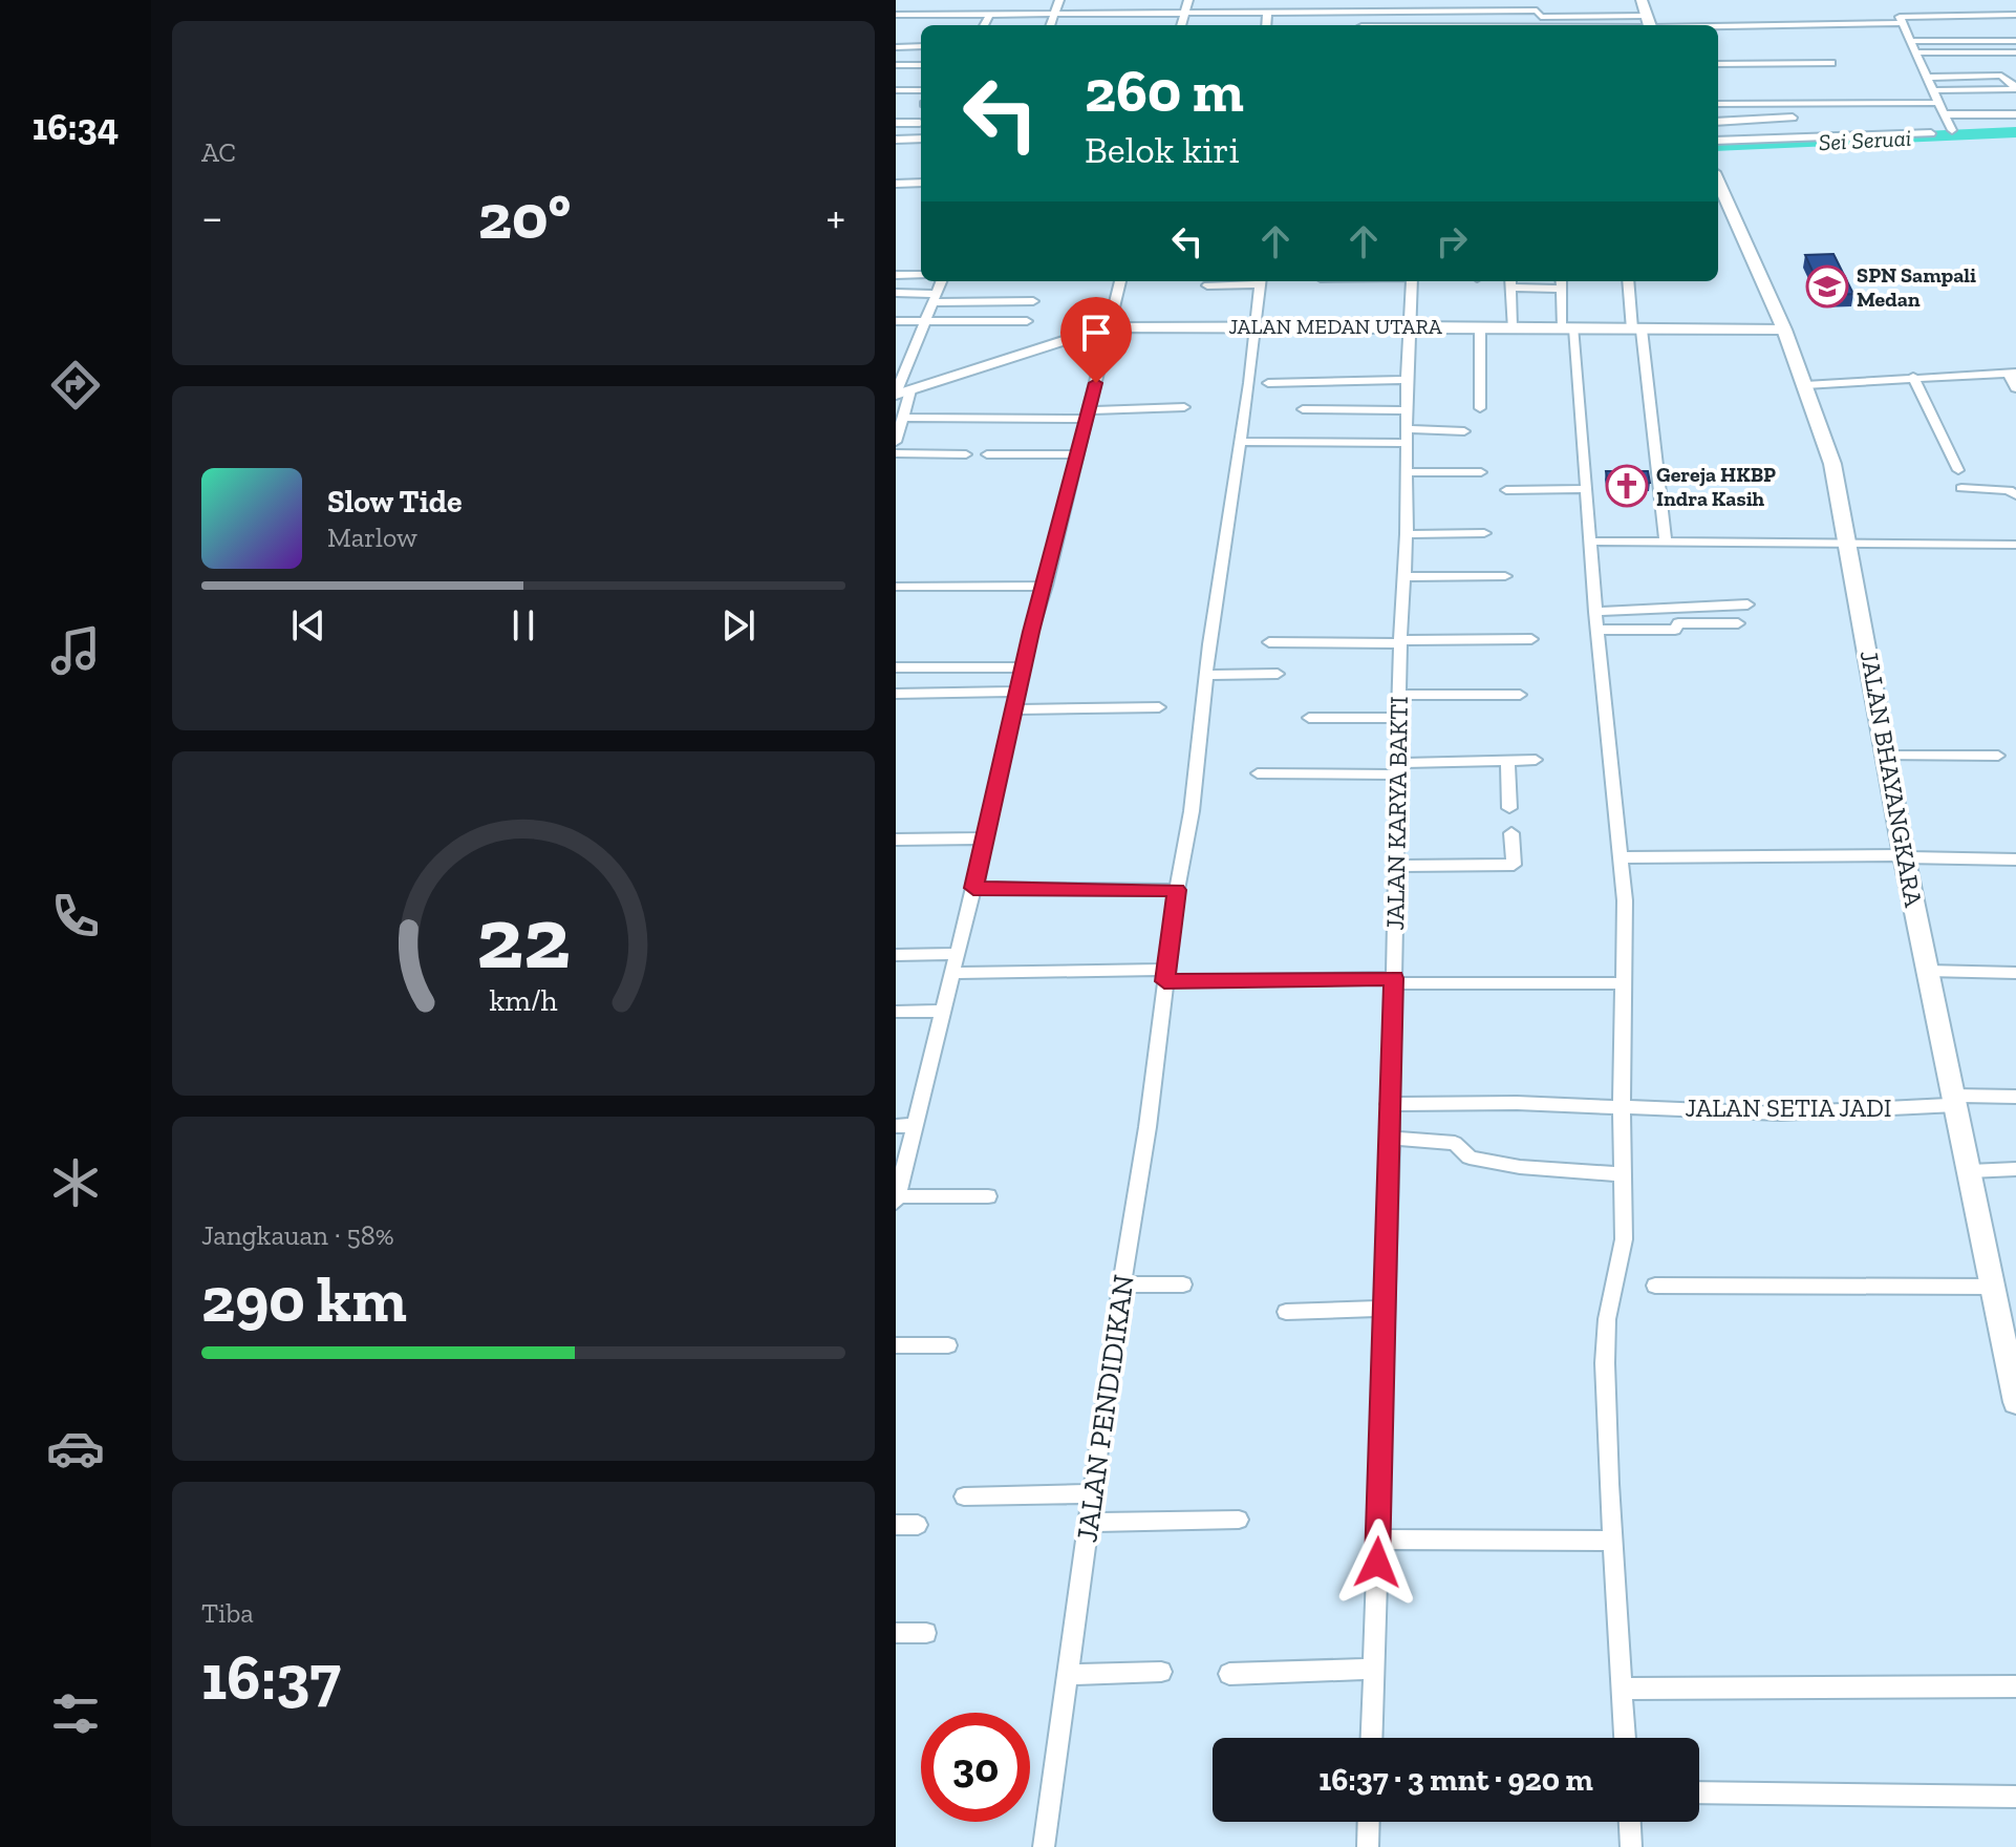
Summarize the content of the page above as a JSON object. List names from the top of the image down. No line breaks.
{"streets":{"main road":["JALAN BHAYANGKARA"],"street":["JALAN MEDAN UTARA","JALAN KARYA BAKTI","JALAN SETIA JADI","JALAN PENDIDIKAN"]},"crossings":[["JALAN MEDAN UTARA","JALAN BHAYANGKARA"],["JALAN MEDAN UTARA","JALAN KARYA BAKTI"],["JALAN BHAYANGKARA","JALAN SETIA JADI"],["JALAN KARYA BAKTI","JALAN SETIA JADI"]],"water":["Sei Seruai"],"places":{"school or university":["SPN Sampali Medan"],"church":["Gereja HKBP Indra Kasih"]},"page":{"tabs":"16:34","tile":["AC",["Jangkauan · 58%","290 km"],["Tiba","16:37"]],"turn":["260 m","Belok kiri"],"heat":["−","20°","+"],"song":["Slow Tide","Marlow"],"limit":"30","trip":"16:37 · 3 mnt · 920 m","gauge":["22","km/h"]}}
